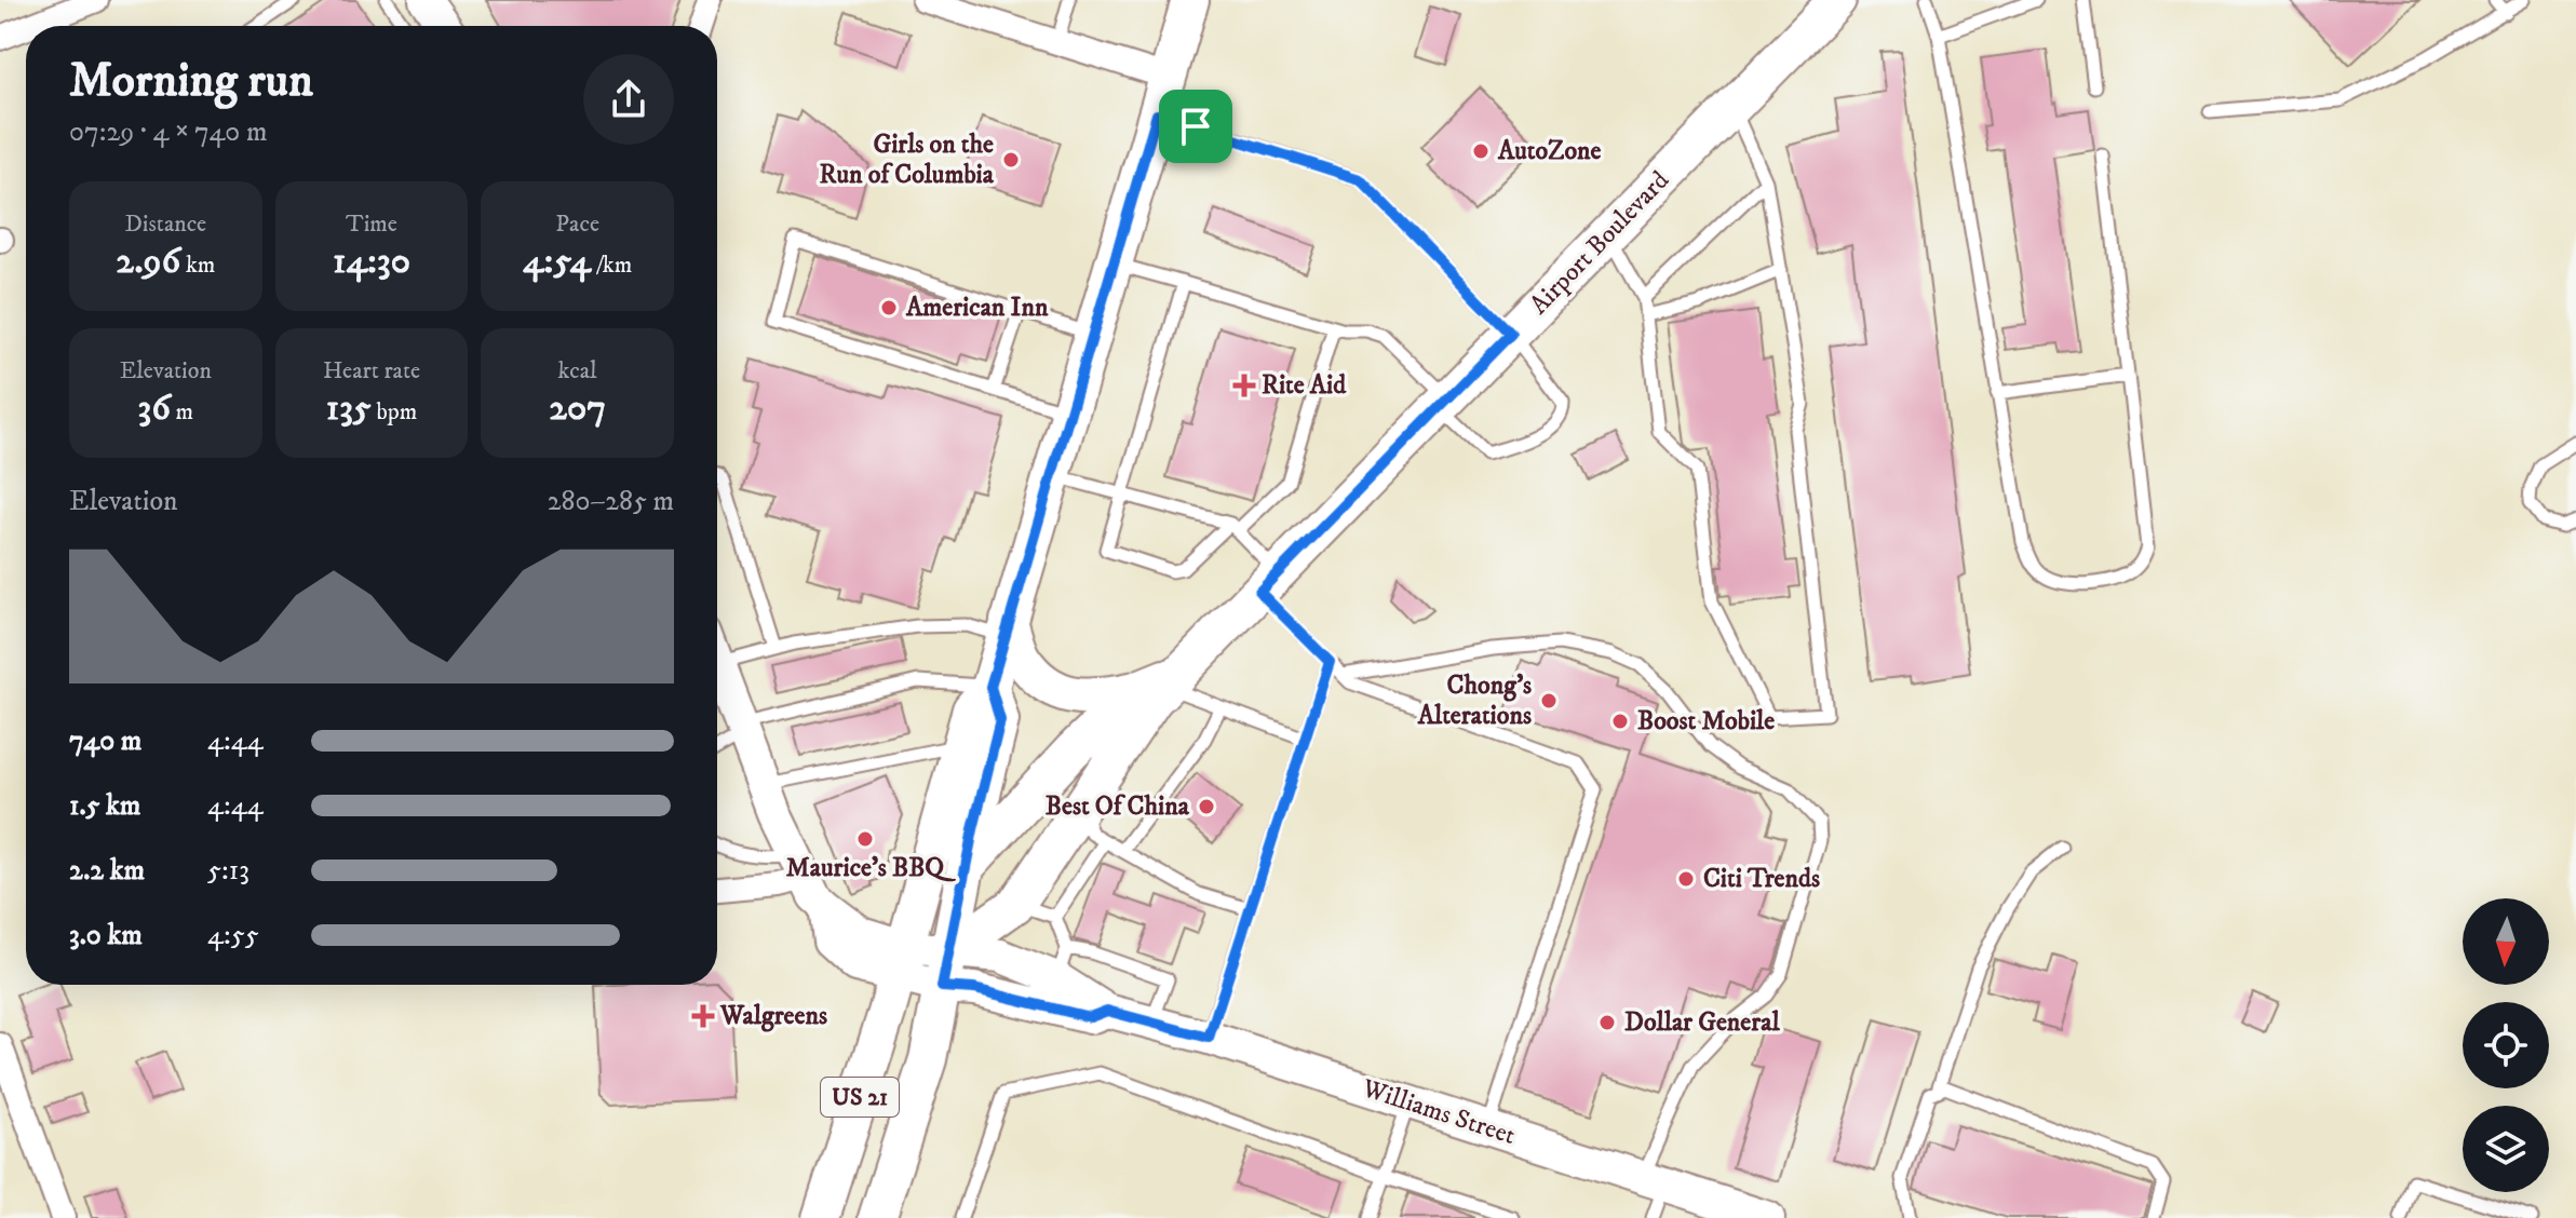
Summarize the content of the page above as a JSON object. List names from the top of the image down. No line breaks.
{"streets":{"main road":["Airport Boulevard","US 21"],"street":["Williams Street"]},"crossings":[["Airport Boulevard","US 21"],["Airport Boulevard","Williams Street"],["US 21","Williams Street"]],"places":{"other":["AutoZone","Girls on the Run of Columbia","American Inn","Chong's Alterations","Boost Mobile","Best Of China","Maurice's BBQ","Citi Trends","Dollar General"],"health":["Rite Aid","Walgreens"]},"north":"bottom","page":{"heading":["Morning run","07:29 · 4 × 740 m"],"stats":[["Distance","2.96 km"],["Time","14:30"],["Pace","4:54 /km"],["Elevation","36 m"],["Heart rate","135 bpm"],["kcal","207"]],"chart":["Elevation","280–285 m"],"list":[{"name":"740 m","note":"4:44"},{"name":"1.5 km","note":"4:44"},{"name":"2.2 km","note":"5:13"},{"name":"3.0 km","note":"4:55"}]}}
